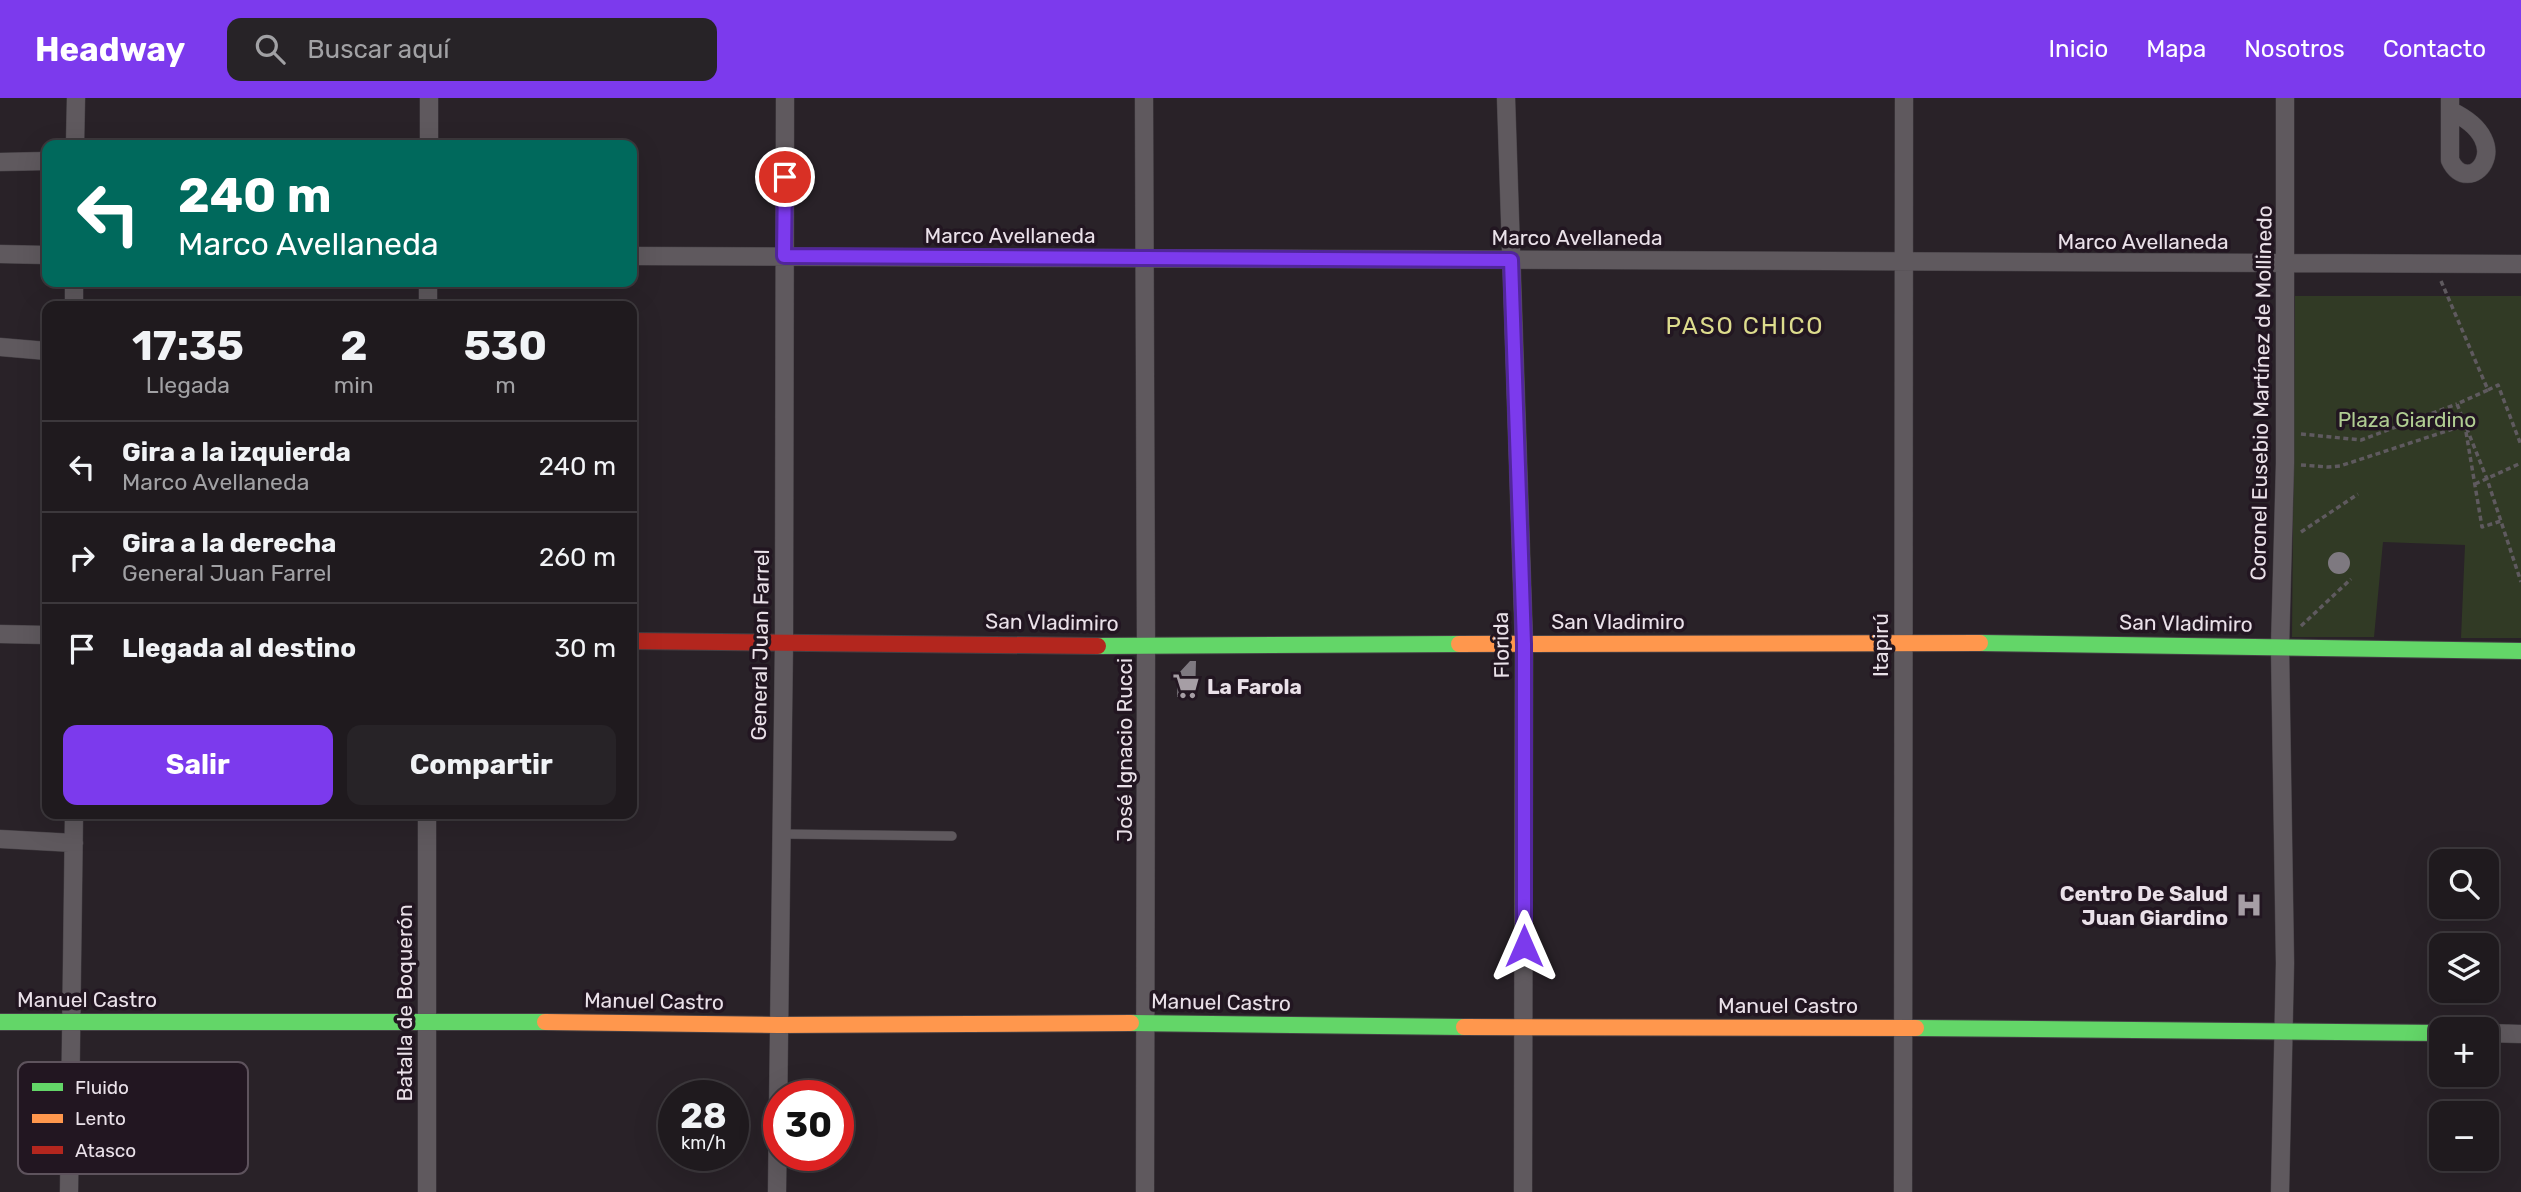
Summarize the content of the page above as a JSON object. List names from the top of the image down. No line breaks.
{"streets":{"street":["Marco Avellaneda","Coronel Eusebio Martínez de Mollinedo","San Vladimiro","General Juan Farrel","Florida","Itapirú","José Ignacio Rucci","Manuel Castro","Batalla de Boquerón"]},"crossings":[["Marco Avellaneda","Coronel Eusebio Martínez de Mollinedo"],["Marco Avellaneda","General Juan Farrel"],["Marco Avellaneda","Florida"],["Marco Avellaneda","Itapirú"],["Marco Avellaneda","José Ignacio Rucci"],["Coronel Eusebio Martínez de Mollinedo","San Vladimiro"],["Coronel Eusebio Martínez de Mollinedo","Manuel Castro"],["San Vladimiro","General Juan Farrel"],["San Vladimiro","Florida"],["San Vladimiro","Itapirú"],["San Vladimiro","José Ignacio Rucci"],["General Juan Farrel","Manuel Castro"],["Florida","Manuel Castro"],["Itapirú","Manuel Castro"],["José Ignacio Rucci","Manuel Castro"],["Manuel Castro","Batalla de Boquerón"]],"districts":["PASO CHICO"],"parks":["Plaza Giardino"],"places":{"supermarket":["La Farola"],"hospital":["Centro De Salud Juan Giardino"]},"legend":["Fluido","Lento","Atasco"],"page":{"header":"Headway","search":"Buscar aquí","nav":["Inicio","Mapa","Nosotros","Contacto"],"turn":["240 m","Marco Avellaneda"],"eta":["17:35","Llegada","2","min","530","m"],"list":[{"name":"Gira a la izquierda","note":"Marco Avellaneda","value":"240 m"},{"name":"Gira a la derecha","note":"General Juan Farrel","value":"260 m"},{"name":"Llegada al destino","value":"30 m"}],"buttons":["Salir","Compartir"],"map_buttons":["+","−"],"speed":"28 km/h","limit":"30"}}
